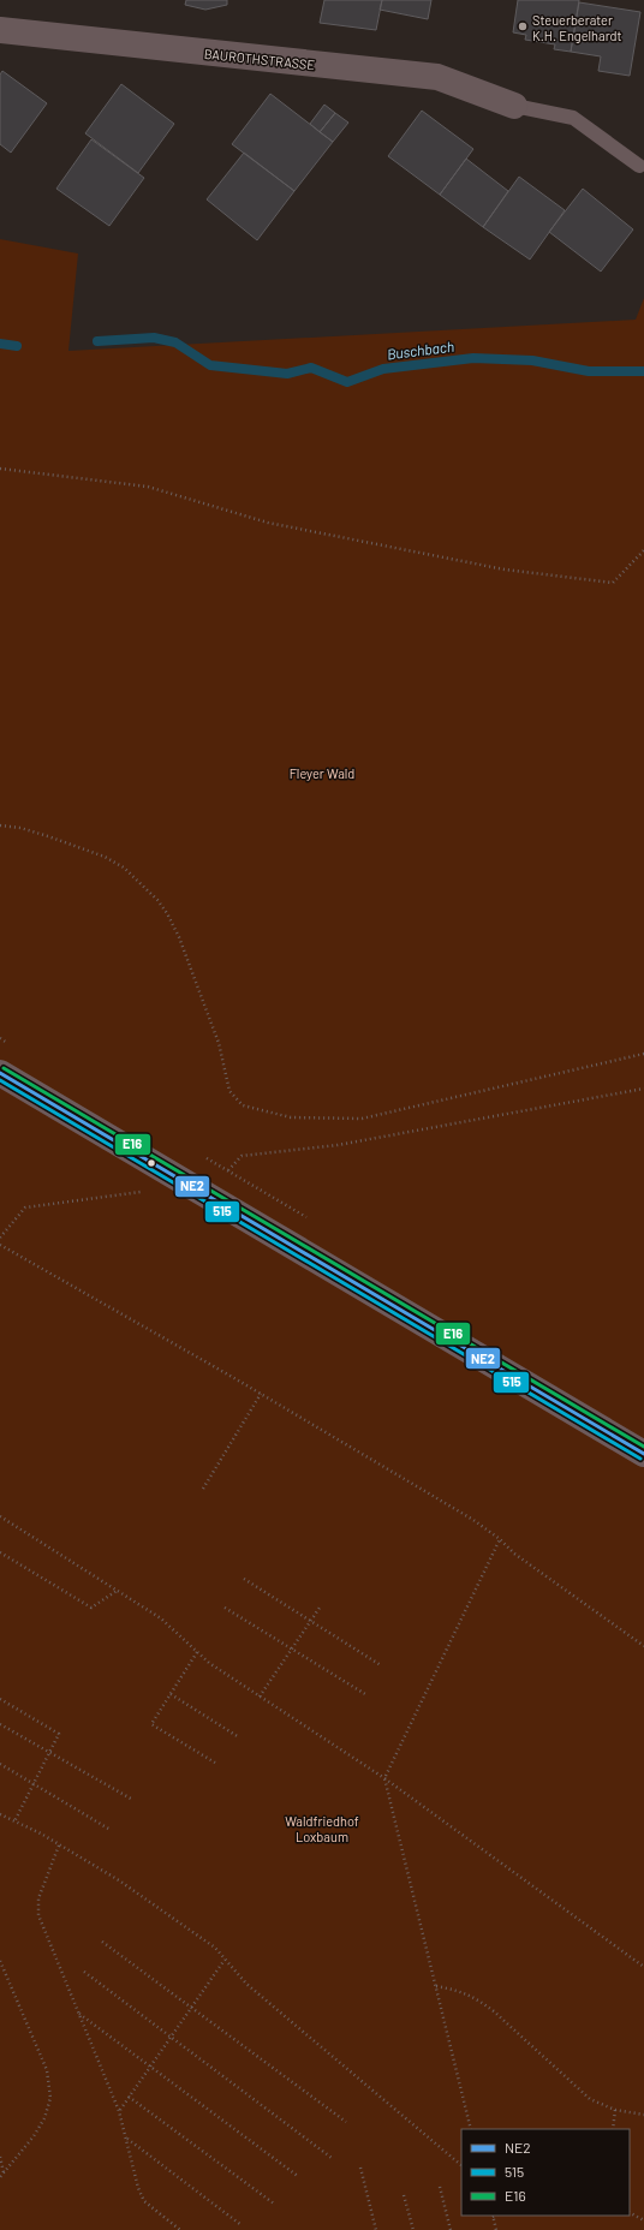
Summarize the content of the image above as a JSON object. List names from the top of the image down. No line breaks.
{"streets":{"street":["BAUROTHSTRASSE"]},"water":["Buschbach"],"parks":["Fleyer Wald","Waldfriedhof Loxbaum"],"places":["Steuerberater K.H. Engelhardt"],"lines":["transit line E16","transit line NE2","transit line 515"],"legend":["NE2","515","E16"]}
